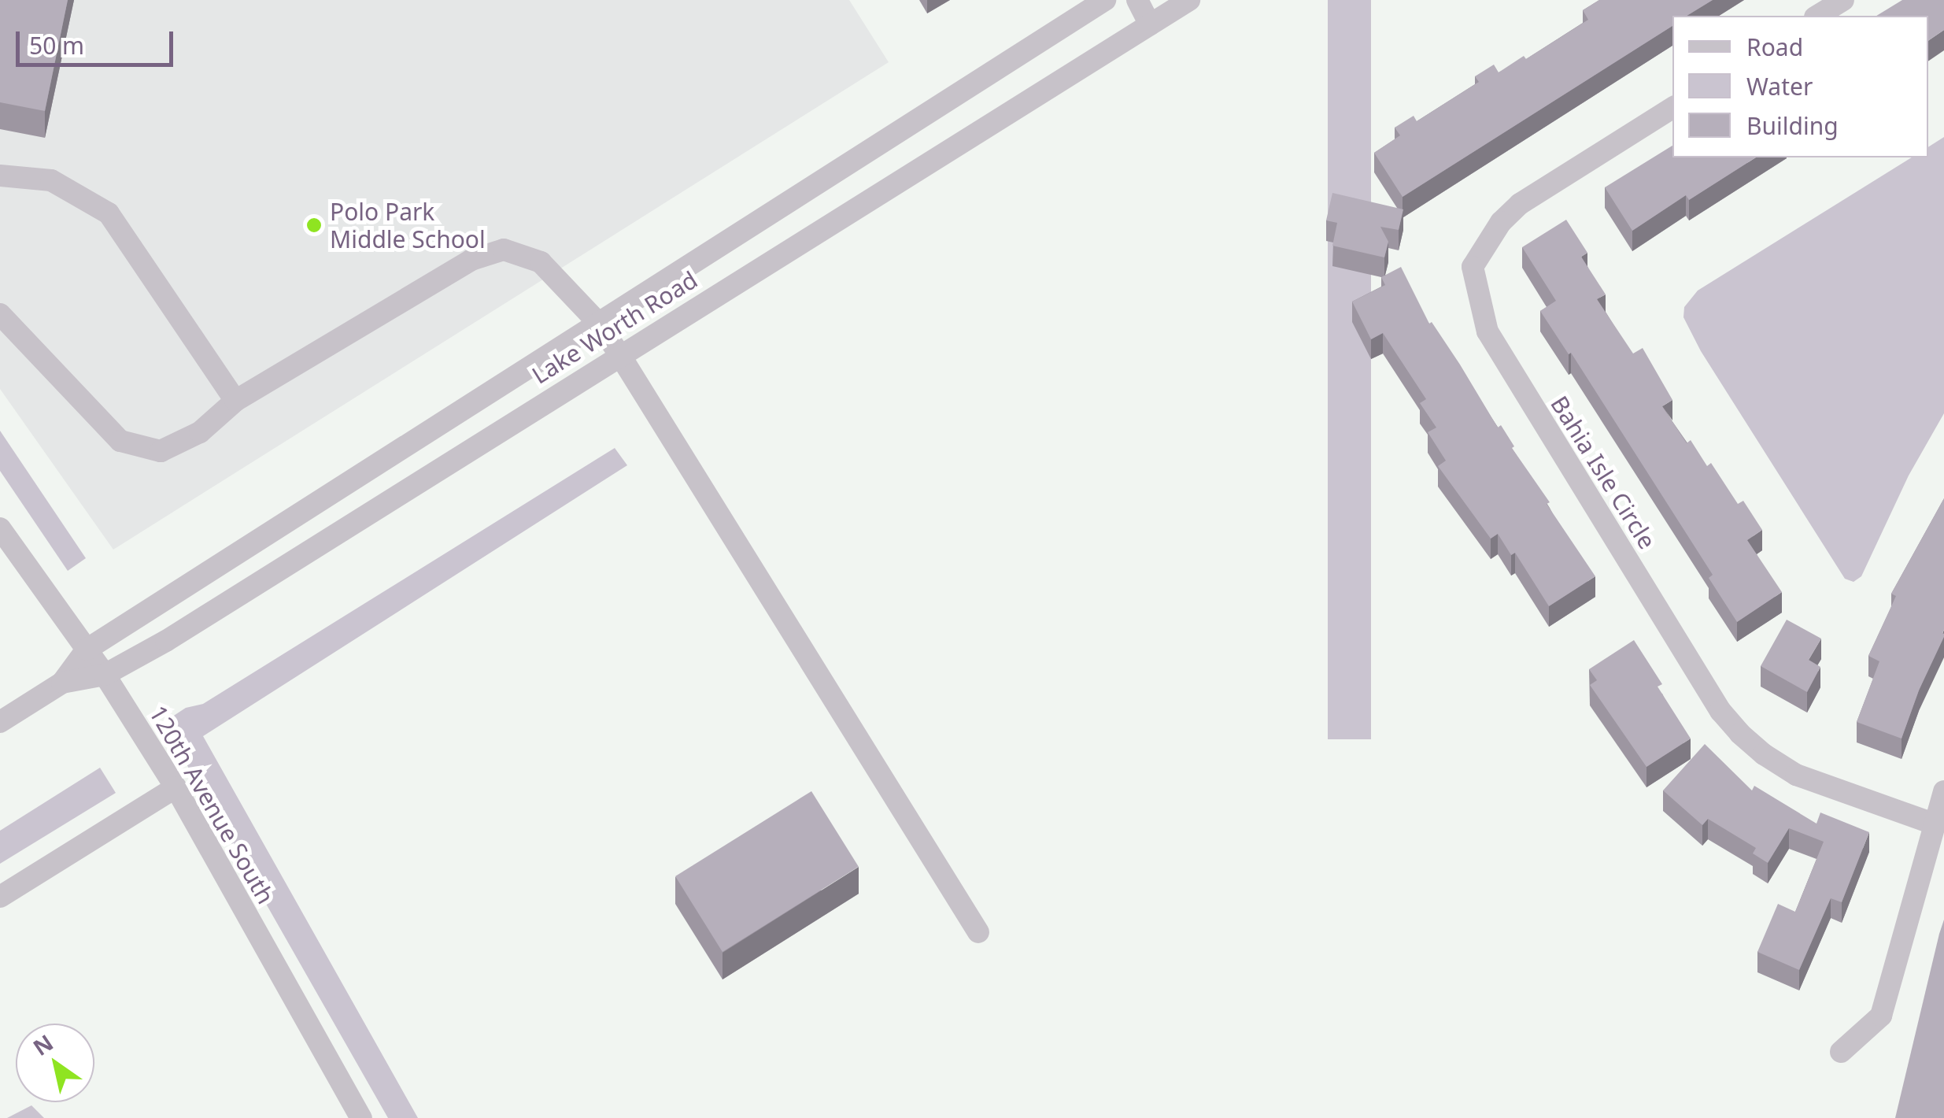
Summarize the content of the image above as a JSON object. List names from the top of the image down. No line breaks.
{"streets":{"street":["Lake Worth Road","Bahia Isle Circle","120th Avenue South"]},"crossings":[["Lake Worth Road","120th Avenue South"]],"places":["Polo Park Middle School"],"legend":["Road","Water","Building"],"scale_bar":"50 m","north":"top left"}
